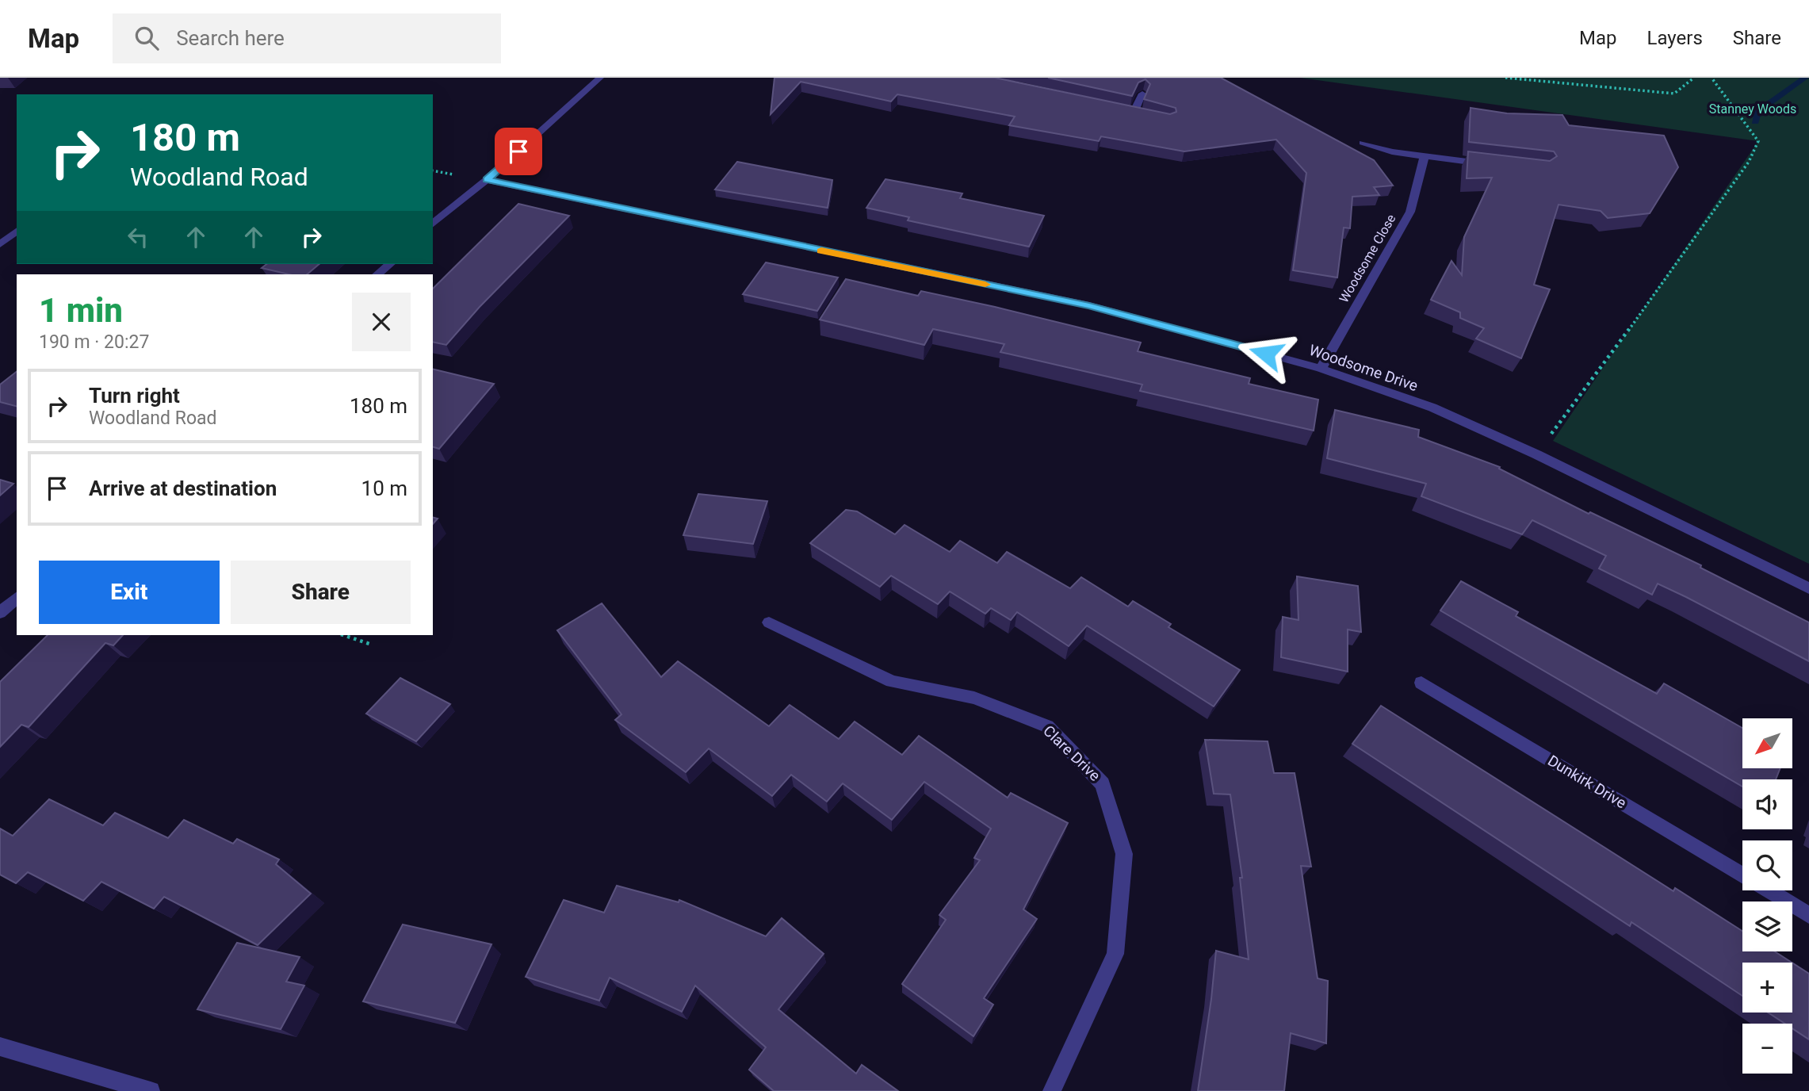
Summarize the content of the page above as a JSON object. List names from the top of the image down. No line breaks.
{"streets":{"street":["Woodsome Close","Woodsome Drive","Clare Drive","Dunkirk Drive"]},"crossings":[["Woodsome Close","Woodsome Drive"]],"parks":["Stanney Woods"],"north":"bottom left","page":{"header":"Map","search":"Search here","nav":["Map","Layers","Share"],"turn":["180 m","Woodland Road"],"heading":["1 min","190 m · 20:27"],"list":[{"name":"Turn right","note":"Woodland Road","value":"180 m"},{"name":"Arrive at destination","value":"10 m"}],"buttons":["Exit","Share"],"map_buttons":["+","−"]}}
